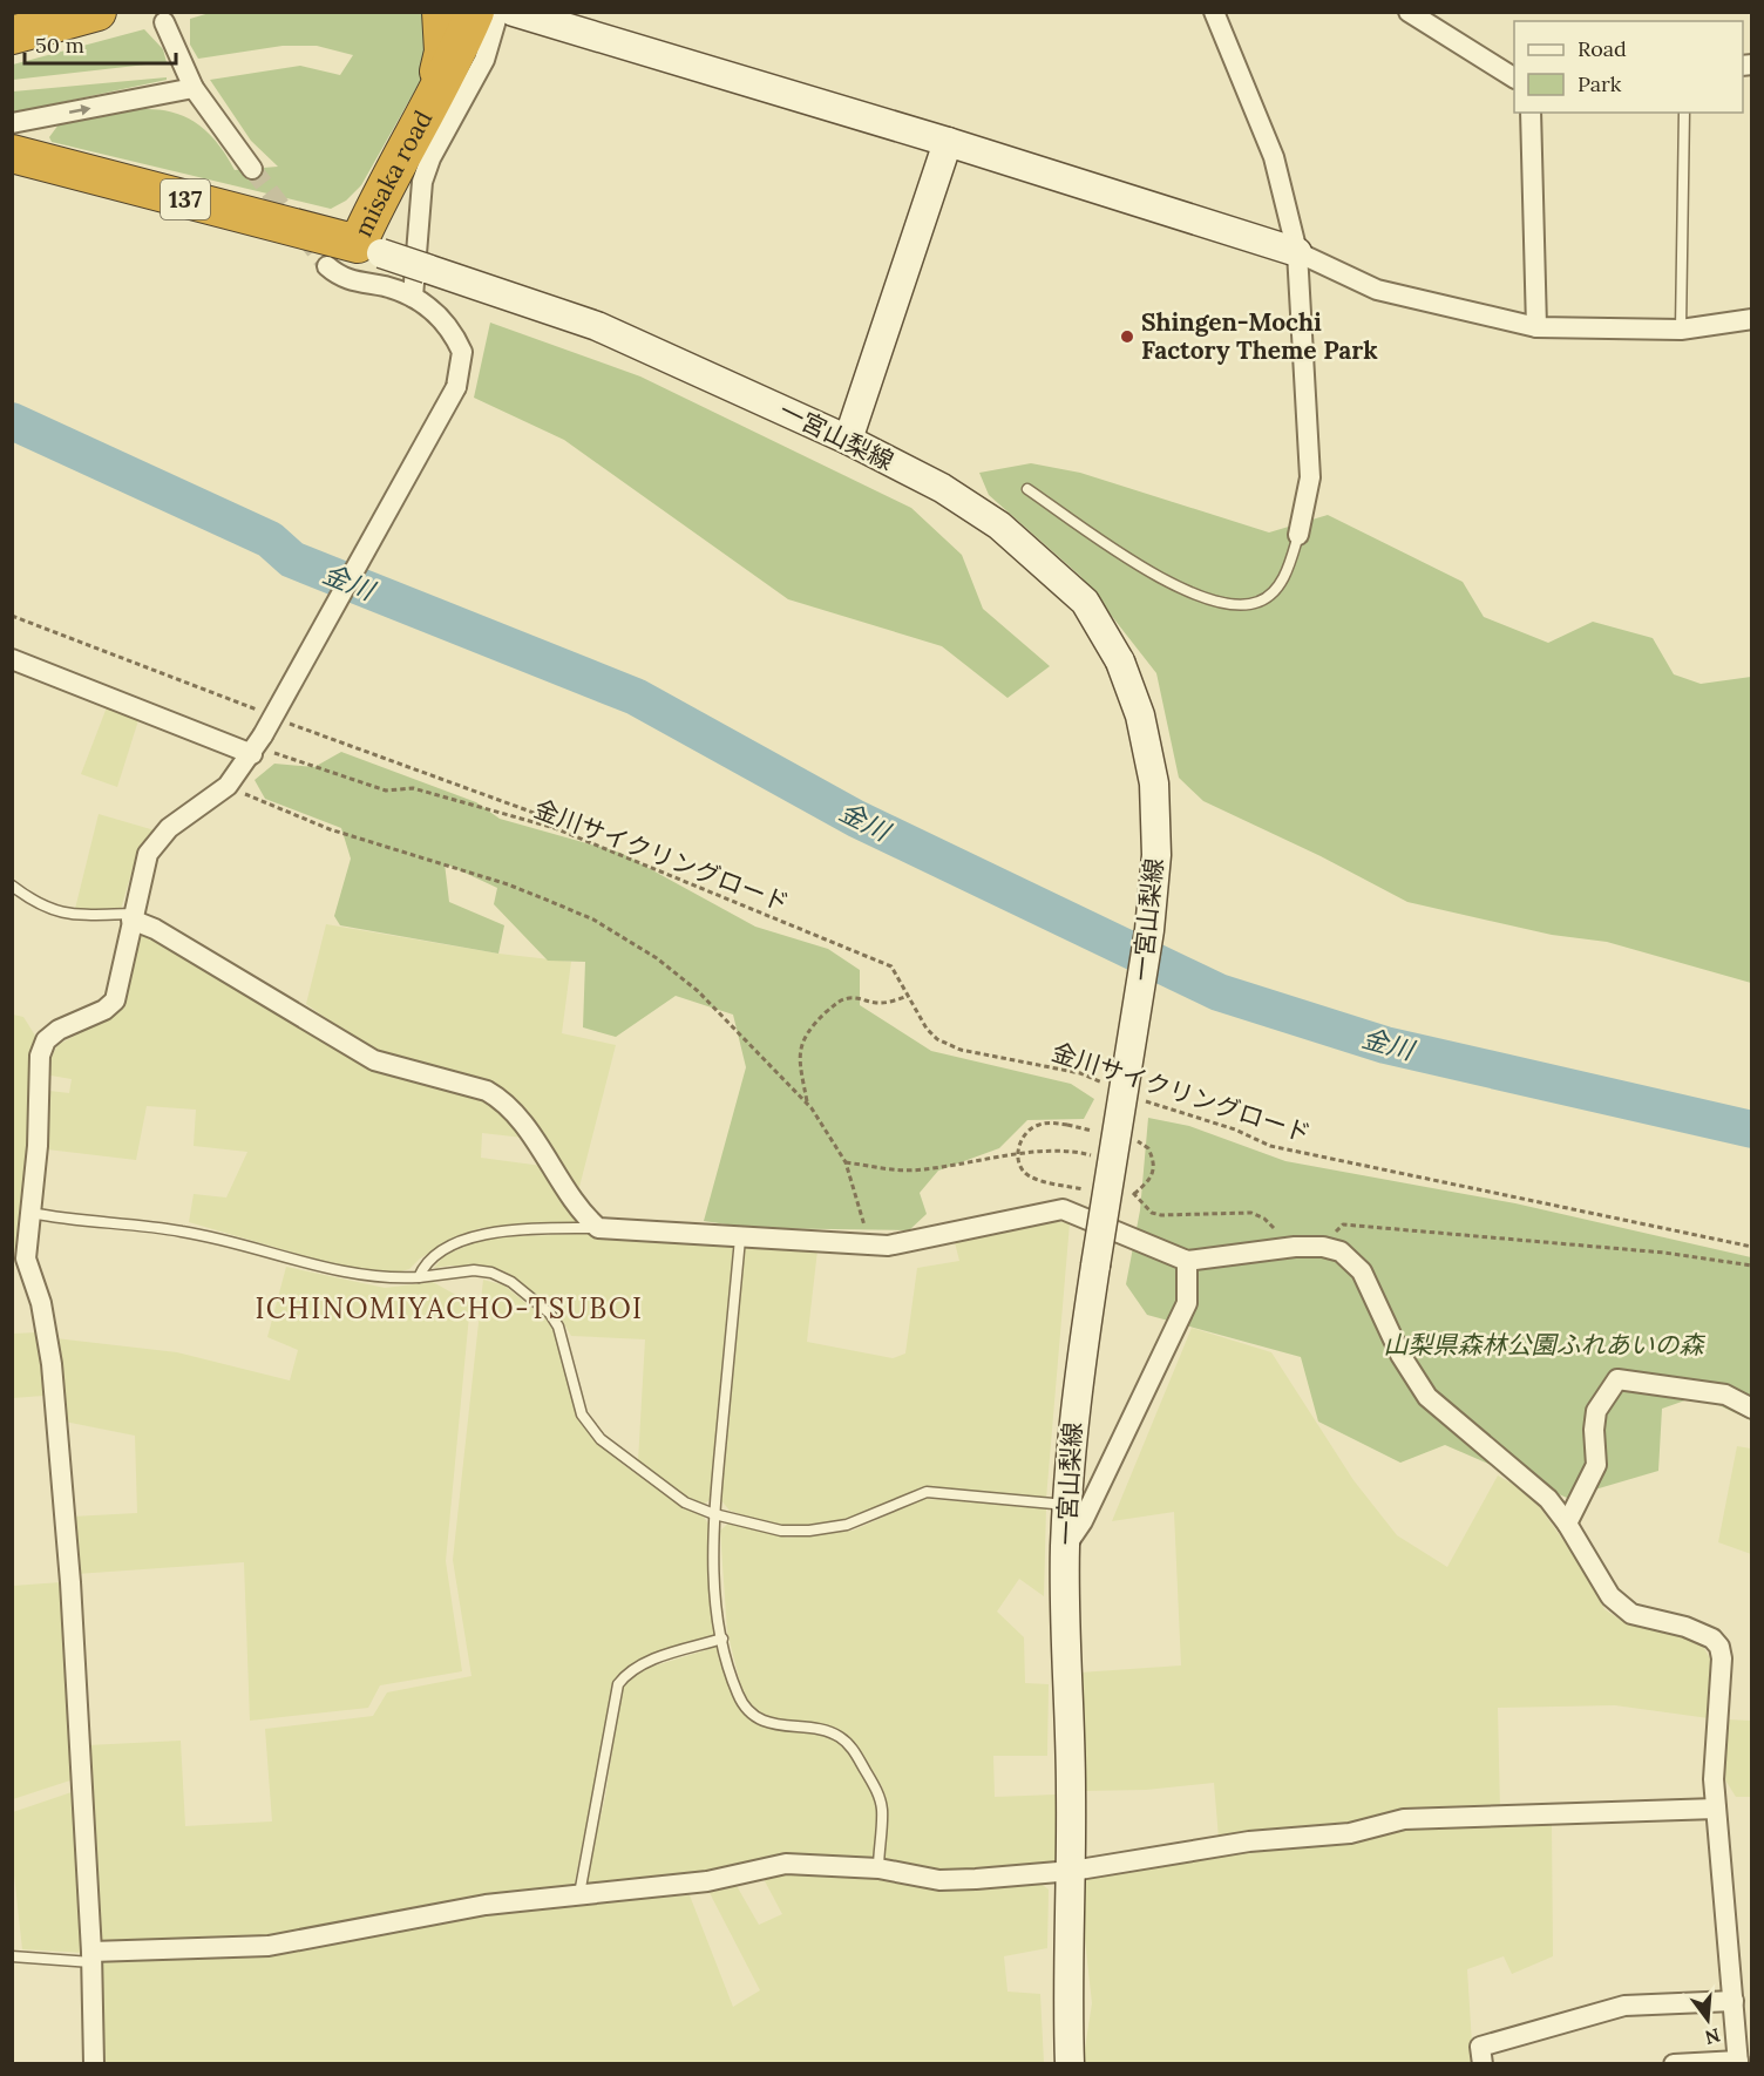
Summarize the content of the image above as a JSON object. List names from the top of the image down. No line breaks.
{"streets":{"highway":["misaka road","137"],"main road":["一宮山梨線"],"path":["金川サイクリングロード"]},"crossings":[["misaka road","一宮山梨線"]],"districts":["ICHINOMIYACHO-TSUBOI"],"water":["金川"],"parks":["山梨県森林公園ふれあいの森"],"places":["Shingen-Mochi Factory Theme Park"],"legend":["Road","Park"],"scale_bar":"50 m","north":"bottom"}
